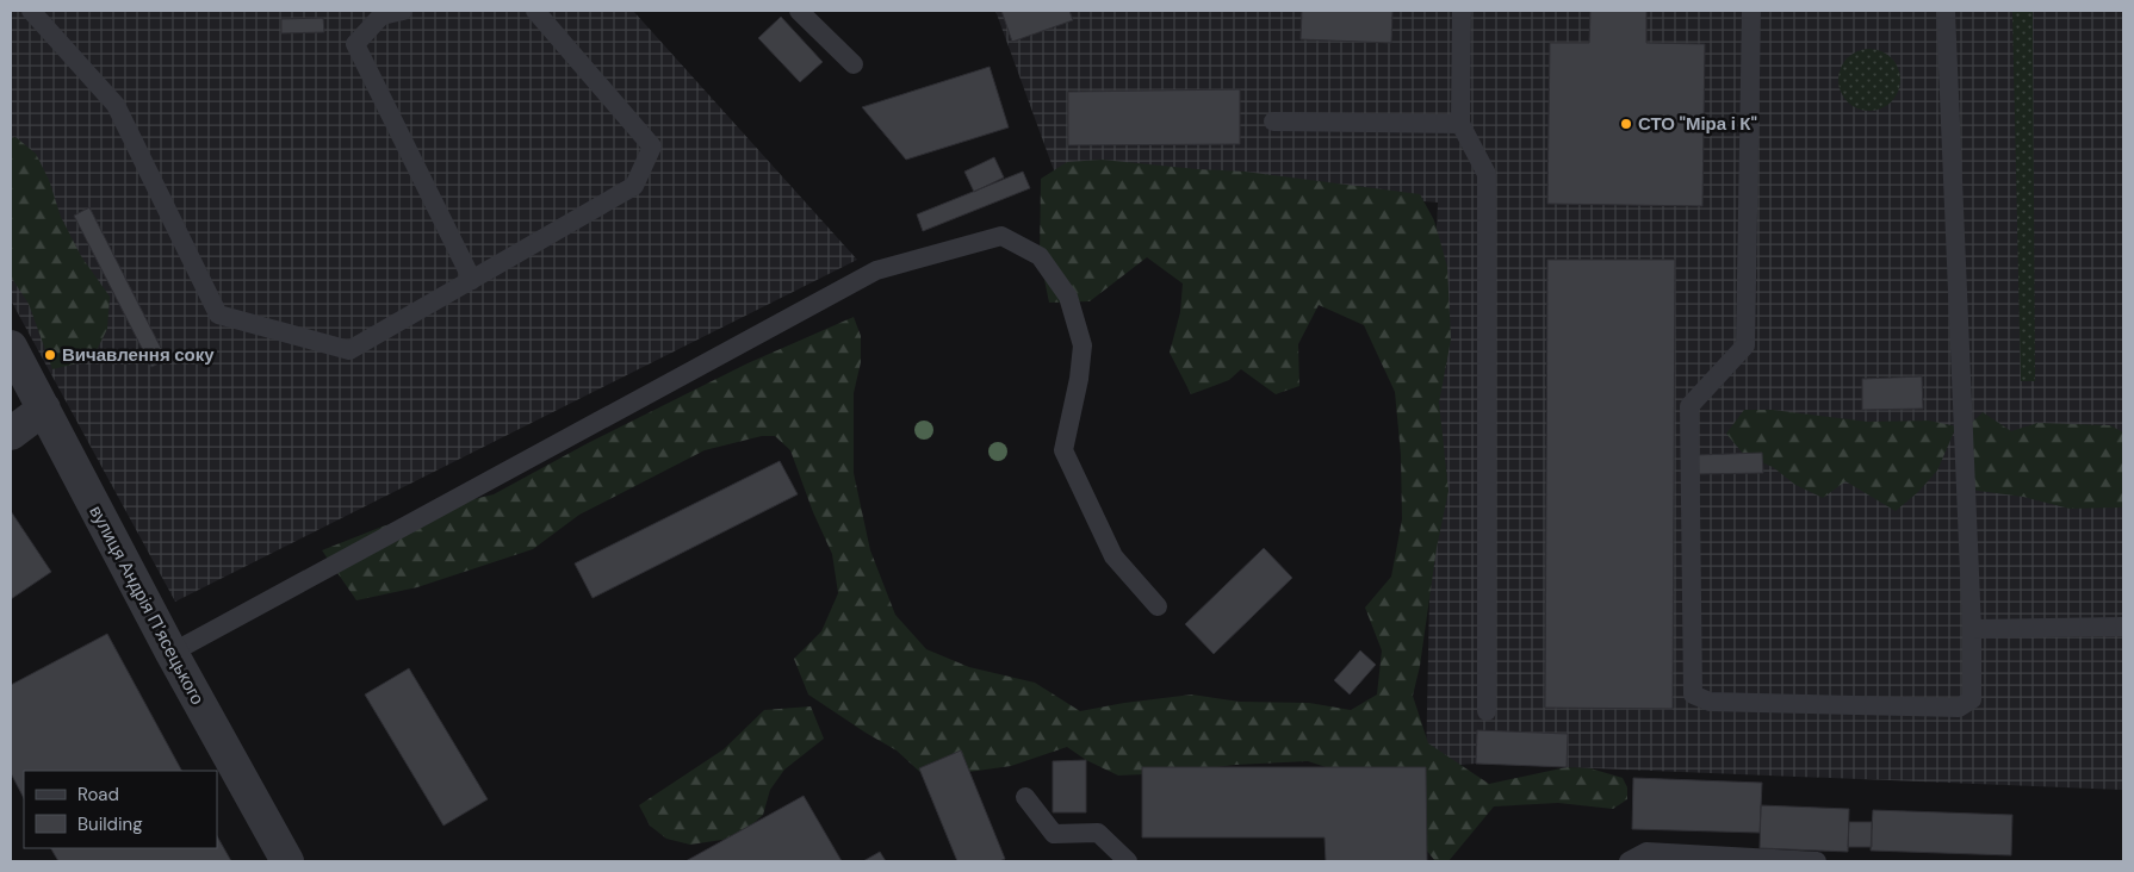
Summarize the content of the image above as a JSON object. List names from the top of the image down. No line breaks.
{"streets":{"street":["вулиця Андрія Пʼясецького"]},"places":["СТО \"Міра і К\"","Вичавлення соку"],"legend":["Road","Building"]}
